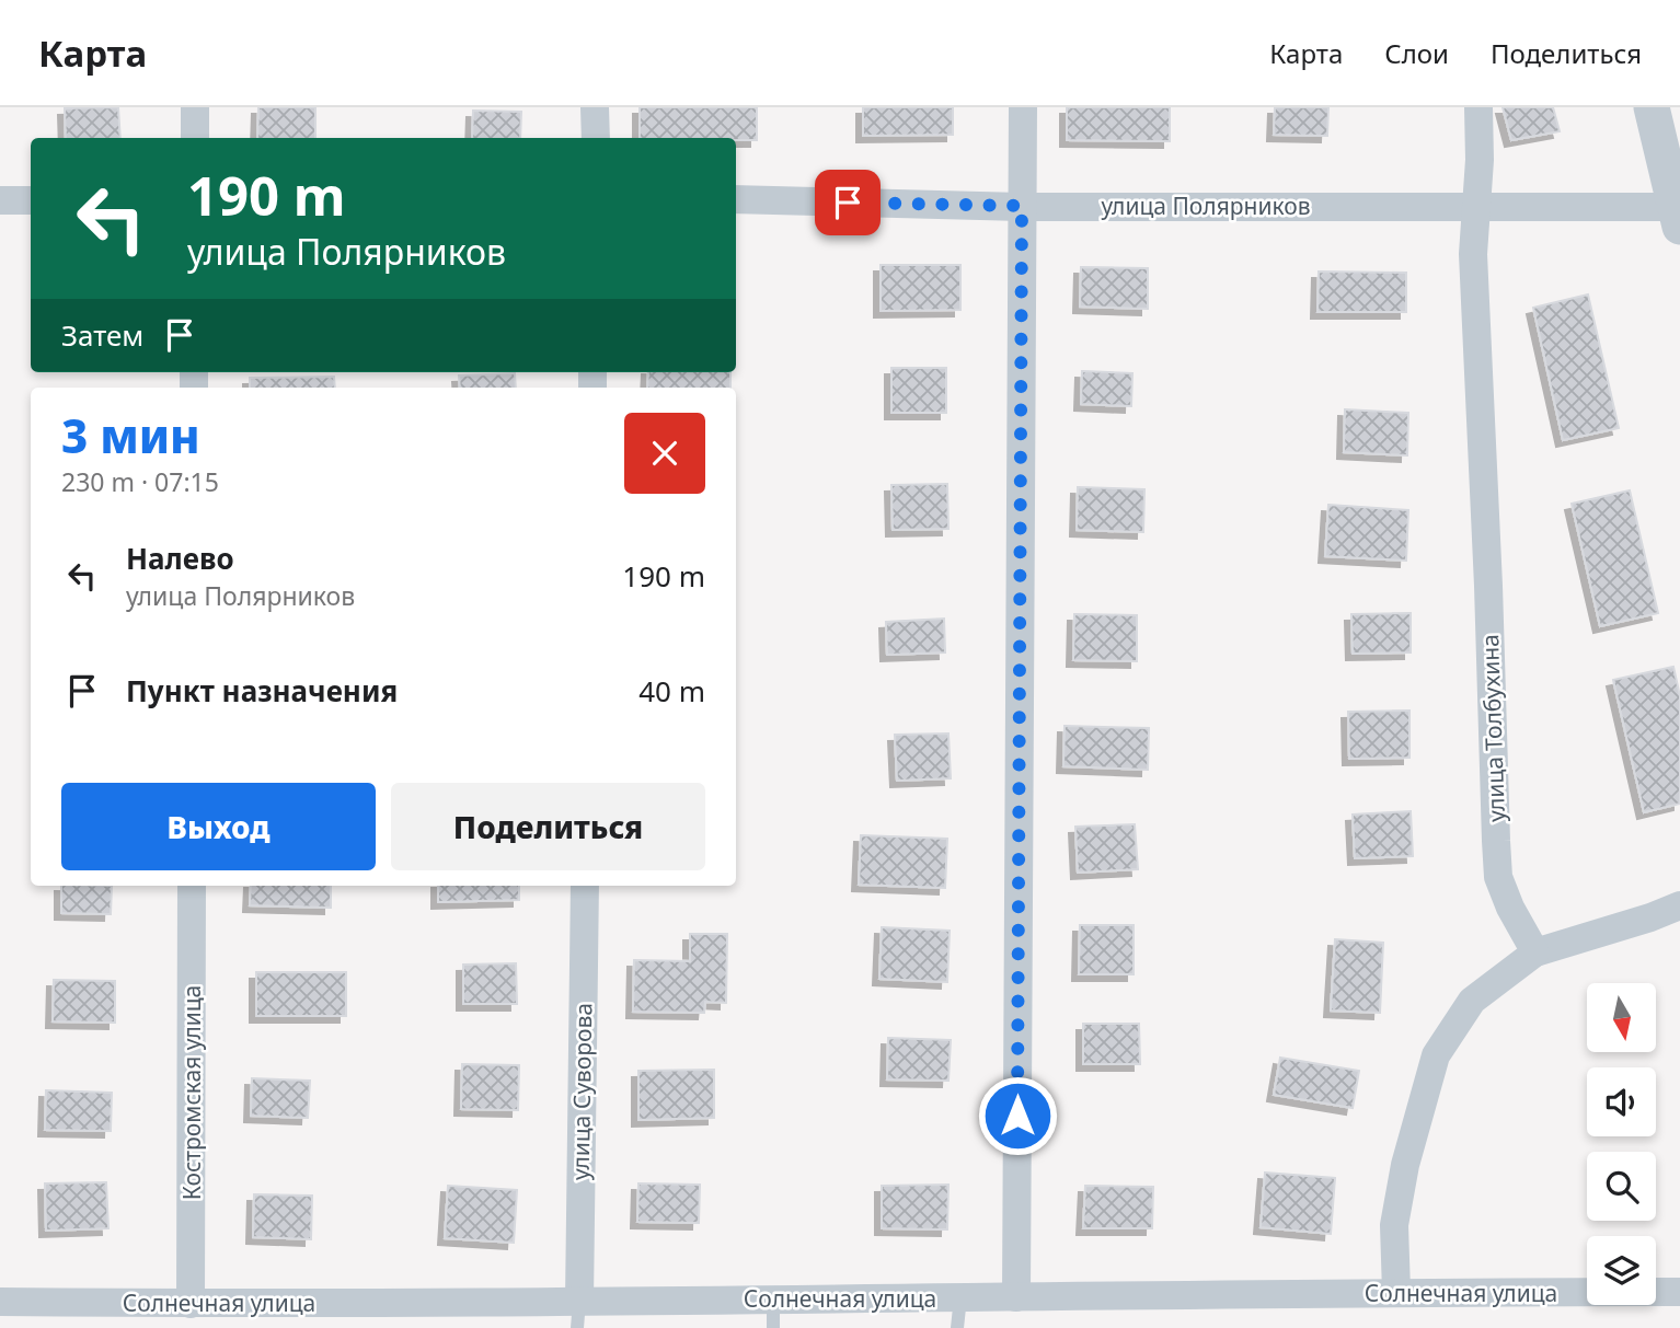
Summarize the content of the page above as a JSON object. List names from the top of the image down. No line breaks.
{"streets":{"street":["улица Полярников","улица Толбухина","улица Суворова","Костромская улица","Солнечная улица"]},"crossings":[["улица Полярников","улица Толбухина"],["улица Суворова","Солнечная улица"],["Костромская улица","Солнечная улица"]],"north":"bottom","page":{"header":"Карта","nav":["Карта","Слои","Поделиться"],"turn":["190 m","улица Полярников"],"then":"Затем","heading":["3 мин","230 m · 07:15"],"list":[{"name":"Налево","note":"улица Полярников","value":"190 m"},{"name":"Пункт назначения","value":"40 m"}],"buttons":["Выход","Поделиться"]}}
